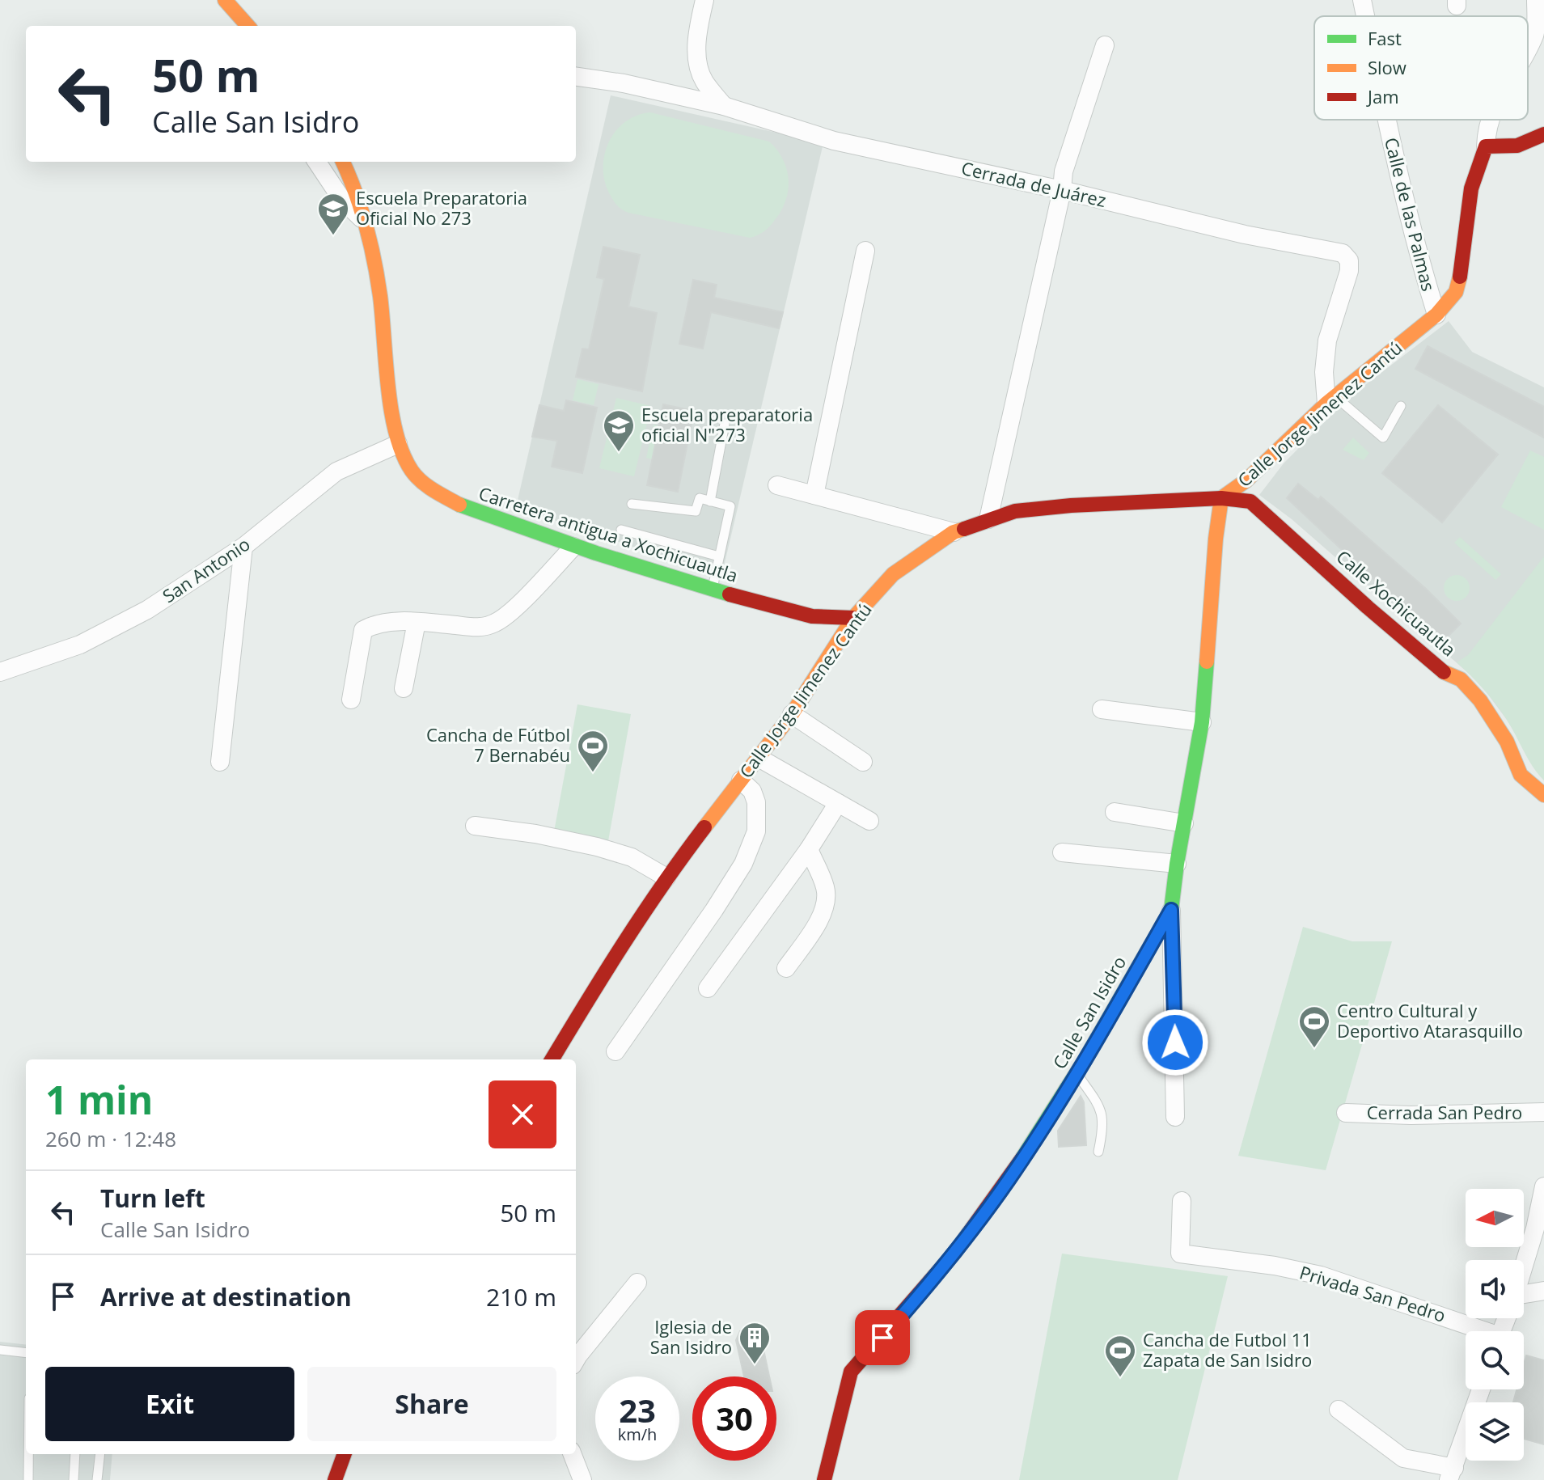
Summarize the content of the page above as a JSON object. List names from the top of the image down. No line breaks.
{"streets":{"street":["Cerrada de Juárez","Calle de las Palmas","Calle Jorge Jimenez Cantú","Carretera antigua a Xochicuautla","San Antonio","Calle Xochicuautla","Calle San Isidro","Cerrada San Pedro","Privada San Pedro"]},"crossings":[["Cerrada de Juárez","Calle Jorge Jimenez Cantú"],["Calle de las Palmas","Calle Jorge Jimenez Cantú"],["Calle Jorge Jimenez Cantú","Carretera antigua a Xochicuautla"],["Calle Jorge Jimenez Cantú","Calle Xochicuautla"],["Calle Jorge Jimenez Cantú","Calle San Isidro"],["Carretera antigua a Xochicuautla","San Antonio"],["Calle Xochicuautla","Calle San Isidro"]],"places":{"school or university":["Escuela Preparatoria Oficial No 273","Escuela preparatoria oficial N\"273"],"sports":["Cancha de Fútbol 7 Bernabéu","Centro Cultural y Deportivo Atarasquillo","Cancha de Futbol 11 Zapata de San Isidro"],"building":["Iglesia de San Isidro"]},"legend":["Fast","Slow","Jam"],"north":"left","page":{"turn":["50 m","Calle San Isidro"],"heading":["1 min","260 m · 12:48"],"list":[{"name":"Turn left","note":"Calle San Isidro","value":"50 m"},{"name":"Arrive at destination","value":"210 m"}],"buttons":["Exit","Share"],"speed":"23 km/h","limit":"30"}}
